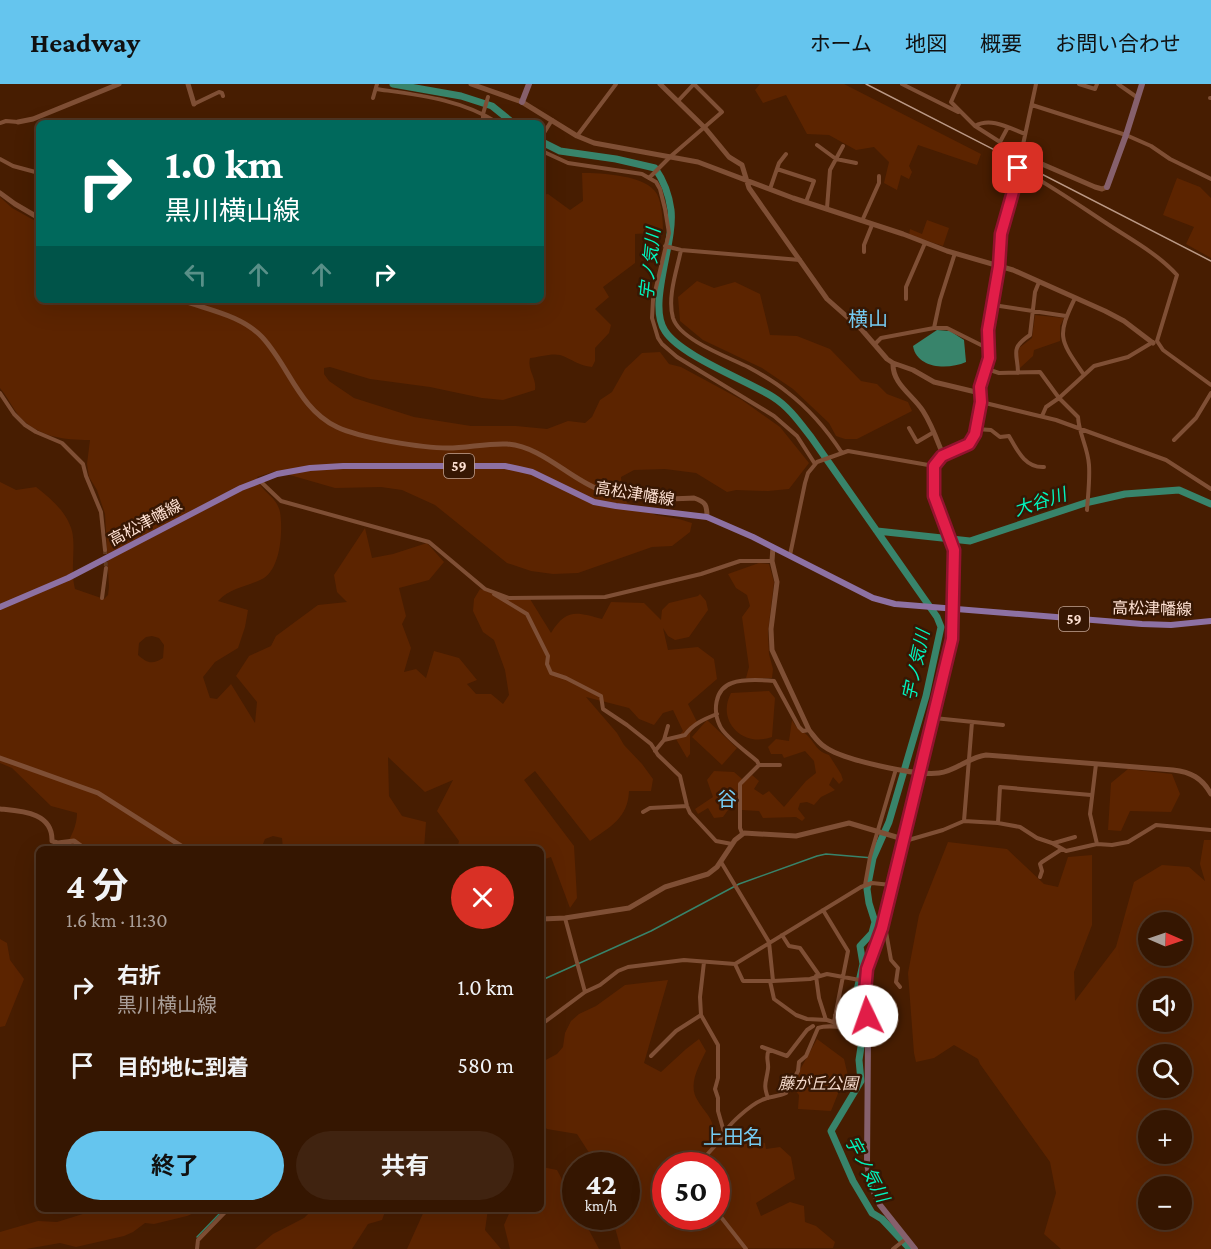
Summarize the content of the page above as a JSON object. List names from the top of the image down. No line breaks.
{"streets":{"main road":["59","高松津幡線"]},"districts":["横山","谷","上田名"],"water":["宇ノ気川","大谷川"],"parks":["藤が丘公園"],"north":"right","page":{"header":"Headway","nav":["ホーム","地図","概要","お問い合わせ"],"turn":["1.0 km","黒川横山線"],"heading":["4 分","1.6 km · 11:30"],"map_buttons":["+","−"],"list":[{"name":"右折","note":"黒川横山線","value":"1.0 km"},{"name":"目的地に到着","value":"580 m"}],"buttons":["終了","共有"],"speed":"42 km/h","limit":"50"}}
